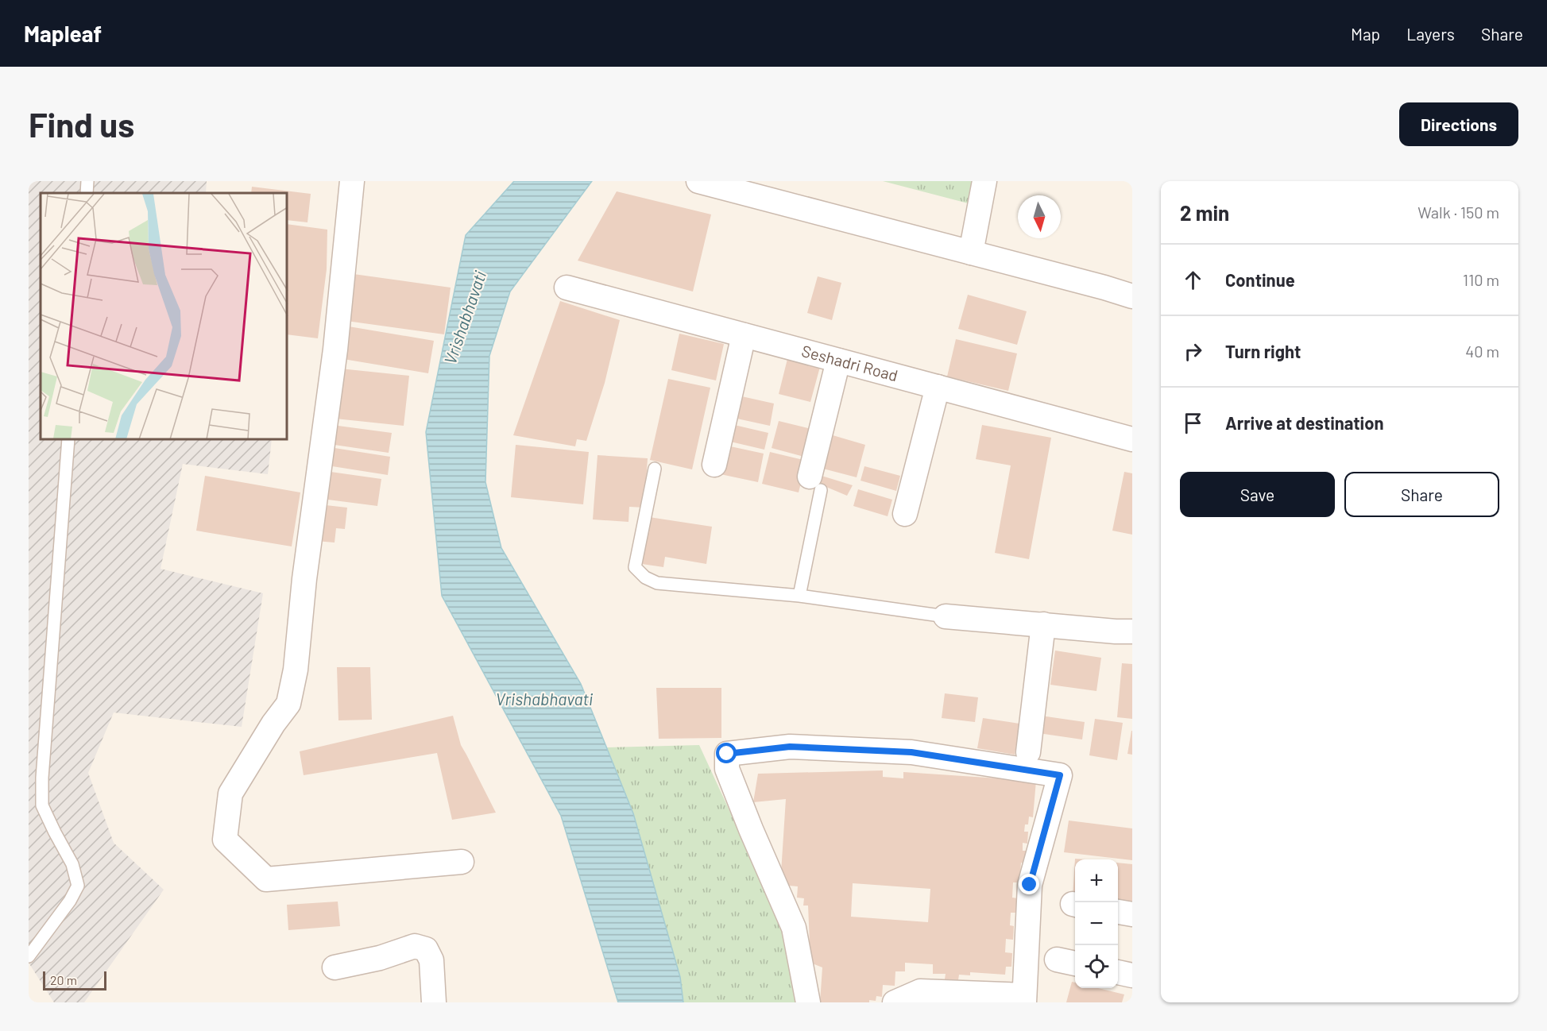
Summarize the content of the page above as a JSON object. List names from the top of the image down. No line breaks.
{"streets":{"street":["Seshadri Road"]},"water":["Vrishabhavati"],"scale_bar":"20 m","north":"bottom","page":{"header":"Mapleaf","nav":["Map","Layers","Share"],"buttons":["Directions",["Save","Share"]],"title":"Find us","heading":["2 min","Walk · 150 m"],"list":[["Continue","110 m"],["Turn right","40 m"],"Arrive at destination"],"map_buttons":["+","−"],"scale":"20 m"}}
